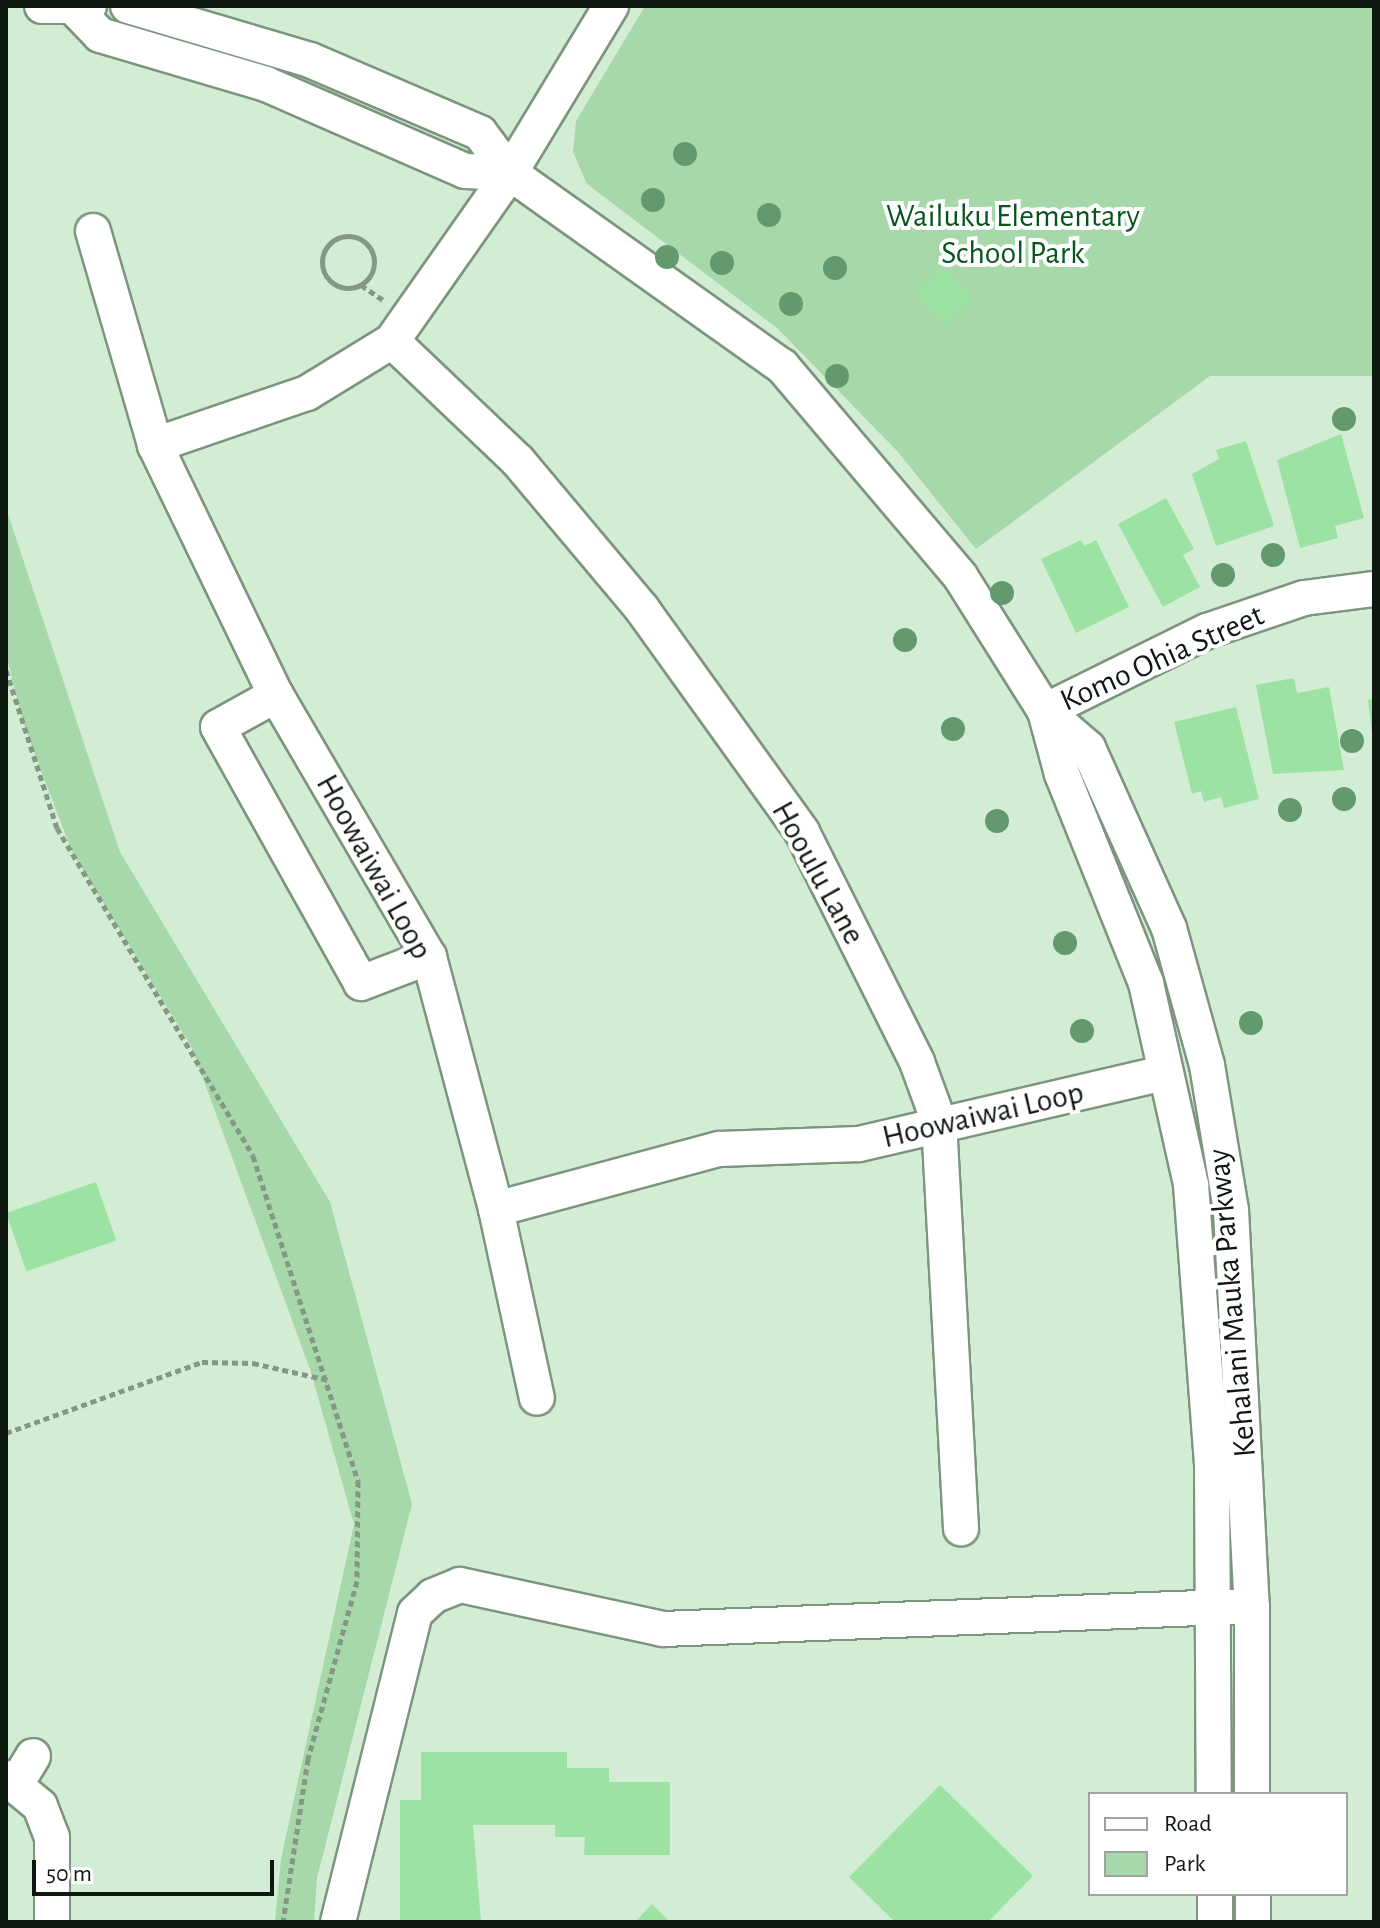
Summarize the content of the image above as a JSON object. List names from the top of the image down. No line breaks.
{"streets":{"street":["Komo Ohia Street","Hoowaiwai Loop","Hooulu Lane","Kehalani Mauka Parkway"]},"crossings":[["Komo Ohia Street","Kehalani Mauka Parkway"],["Hoowaiwai Loop","Hooulu Lane"]],"parks":["Wailuku Elementary School Park"],"legend":["Road","Park"],"scale_bar":"50 m"}
